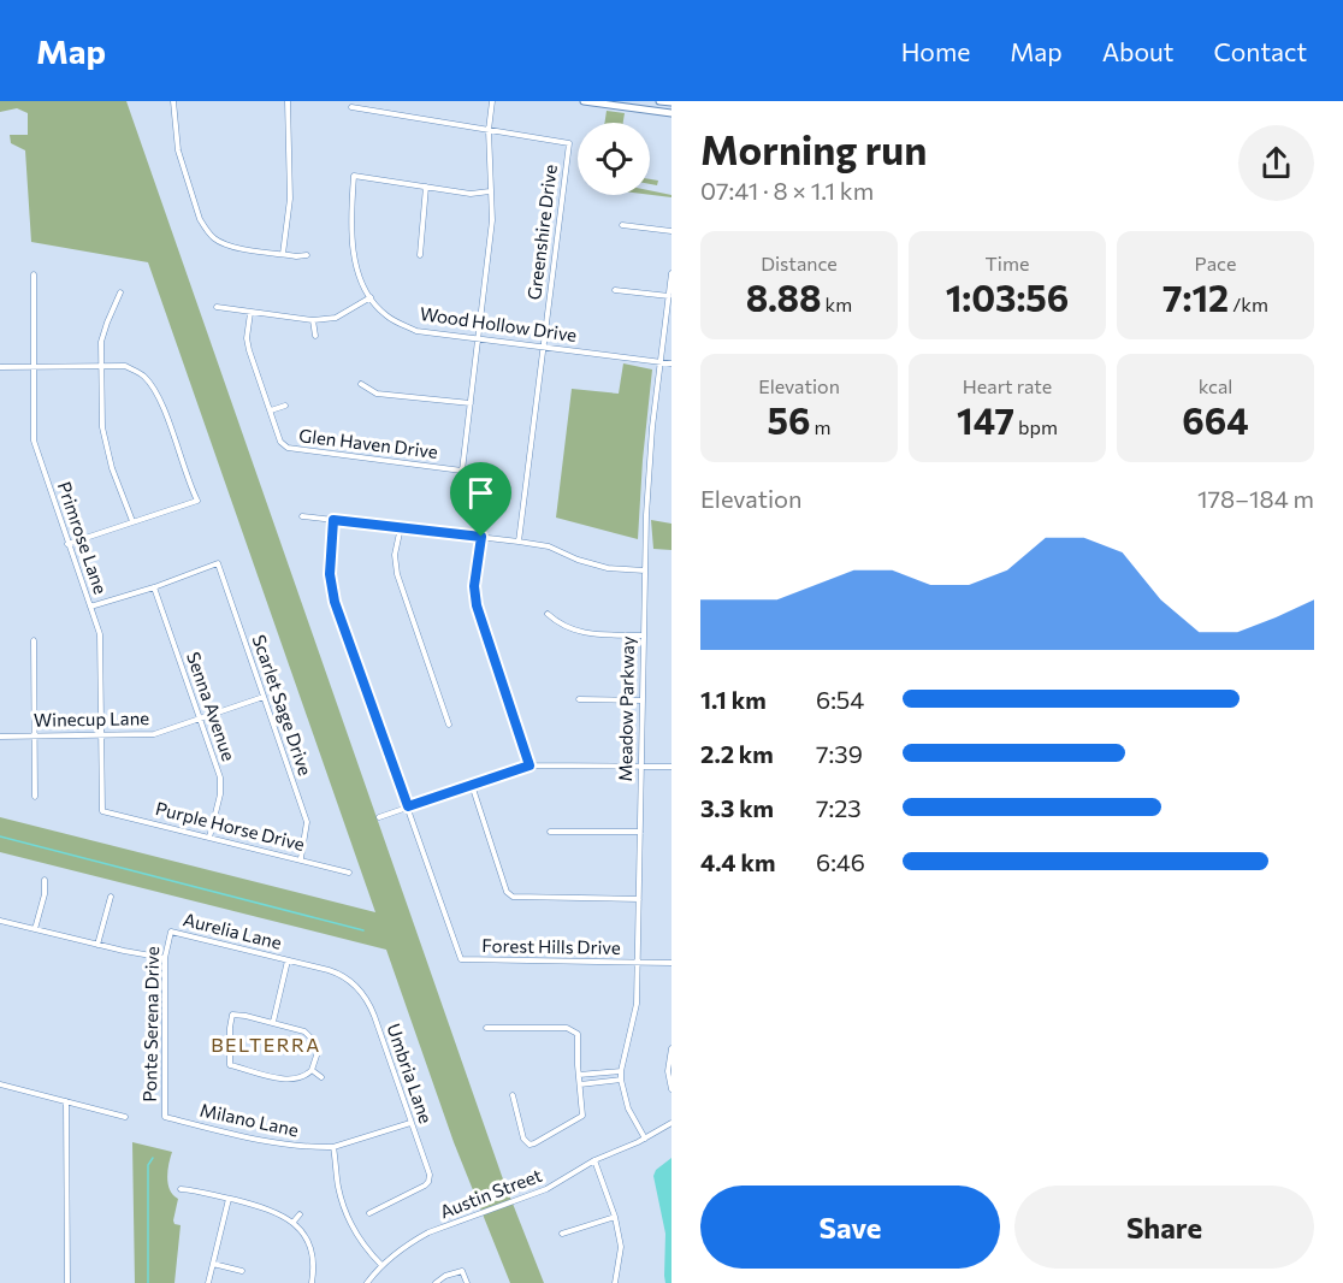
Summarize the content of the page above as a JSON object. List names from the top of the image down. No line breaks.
{"streets":{"street":["Greenshire Drive","Wood Hollow Drive","Glen Haven Drive","Primrose Lane","Scarlet Sage Drive","Senna Avenue","Meadow Parkway","Winecup Lane","Purple Horse Drive","Aurelia Lane","Forest Hills Drive","Ponte Serena Drive","Umbria Lane","Milano Lane","Austin Street"]},"crossings":[["Greenshire Drive","Wood Hollow Drive"],["Wood Hollow Drive","Meadow Parkway"],["Primrose Lane","Winecup Lane"],["Primrose Lane","Purple Horse Drive"],["Scarlet Sage Drive","Senna Avenue"],["Scarlet Sage Drive","Winecup Lane"],["Scarlet Sage Drive","Purple Horse Drive"],["Senna Avenue","Winecup Lane"],["Senna Avenue","Purple Horse Drive"],["Meadow Parkway","Forest Hills Drive"],["Meadow Parkway","Austin Street"],["Aurelia Lane","Ponte Serena Drive"],["Aurelia Lane","Umbria Lane"],["Ponte Serena Drive","Milano Lane"],["Umbria Lane","Milano Lane"]],"districts":["BELTERRA"],"page":{"header":"Map","nav":["Home","Map","About","Contact"],"heading":["Morning run","07:41 · 8 × 1.1 km"],"stats":[["Distance","8.88 km"],["Time","1:03:56"],["Pace","7:12 /km"],["Elevation","56 m"],["Heart rate","147 bpm"],["kcal","664"]],"chart":["Elevation","178–184 m"],"list":[{"name":"1.1 km","note":"6:54"},{"name":"2.2 km","note":"7:39"},{"name":"3.3 km","note":"7:23"},{"name":"4.4 km","note":"6:46"}],"buttons":["Save","Share"]}}
